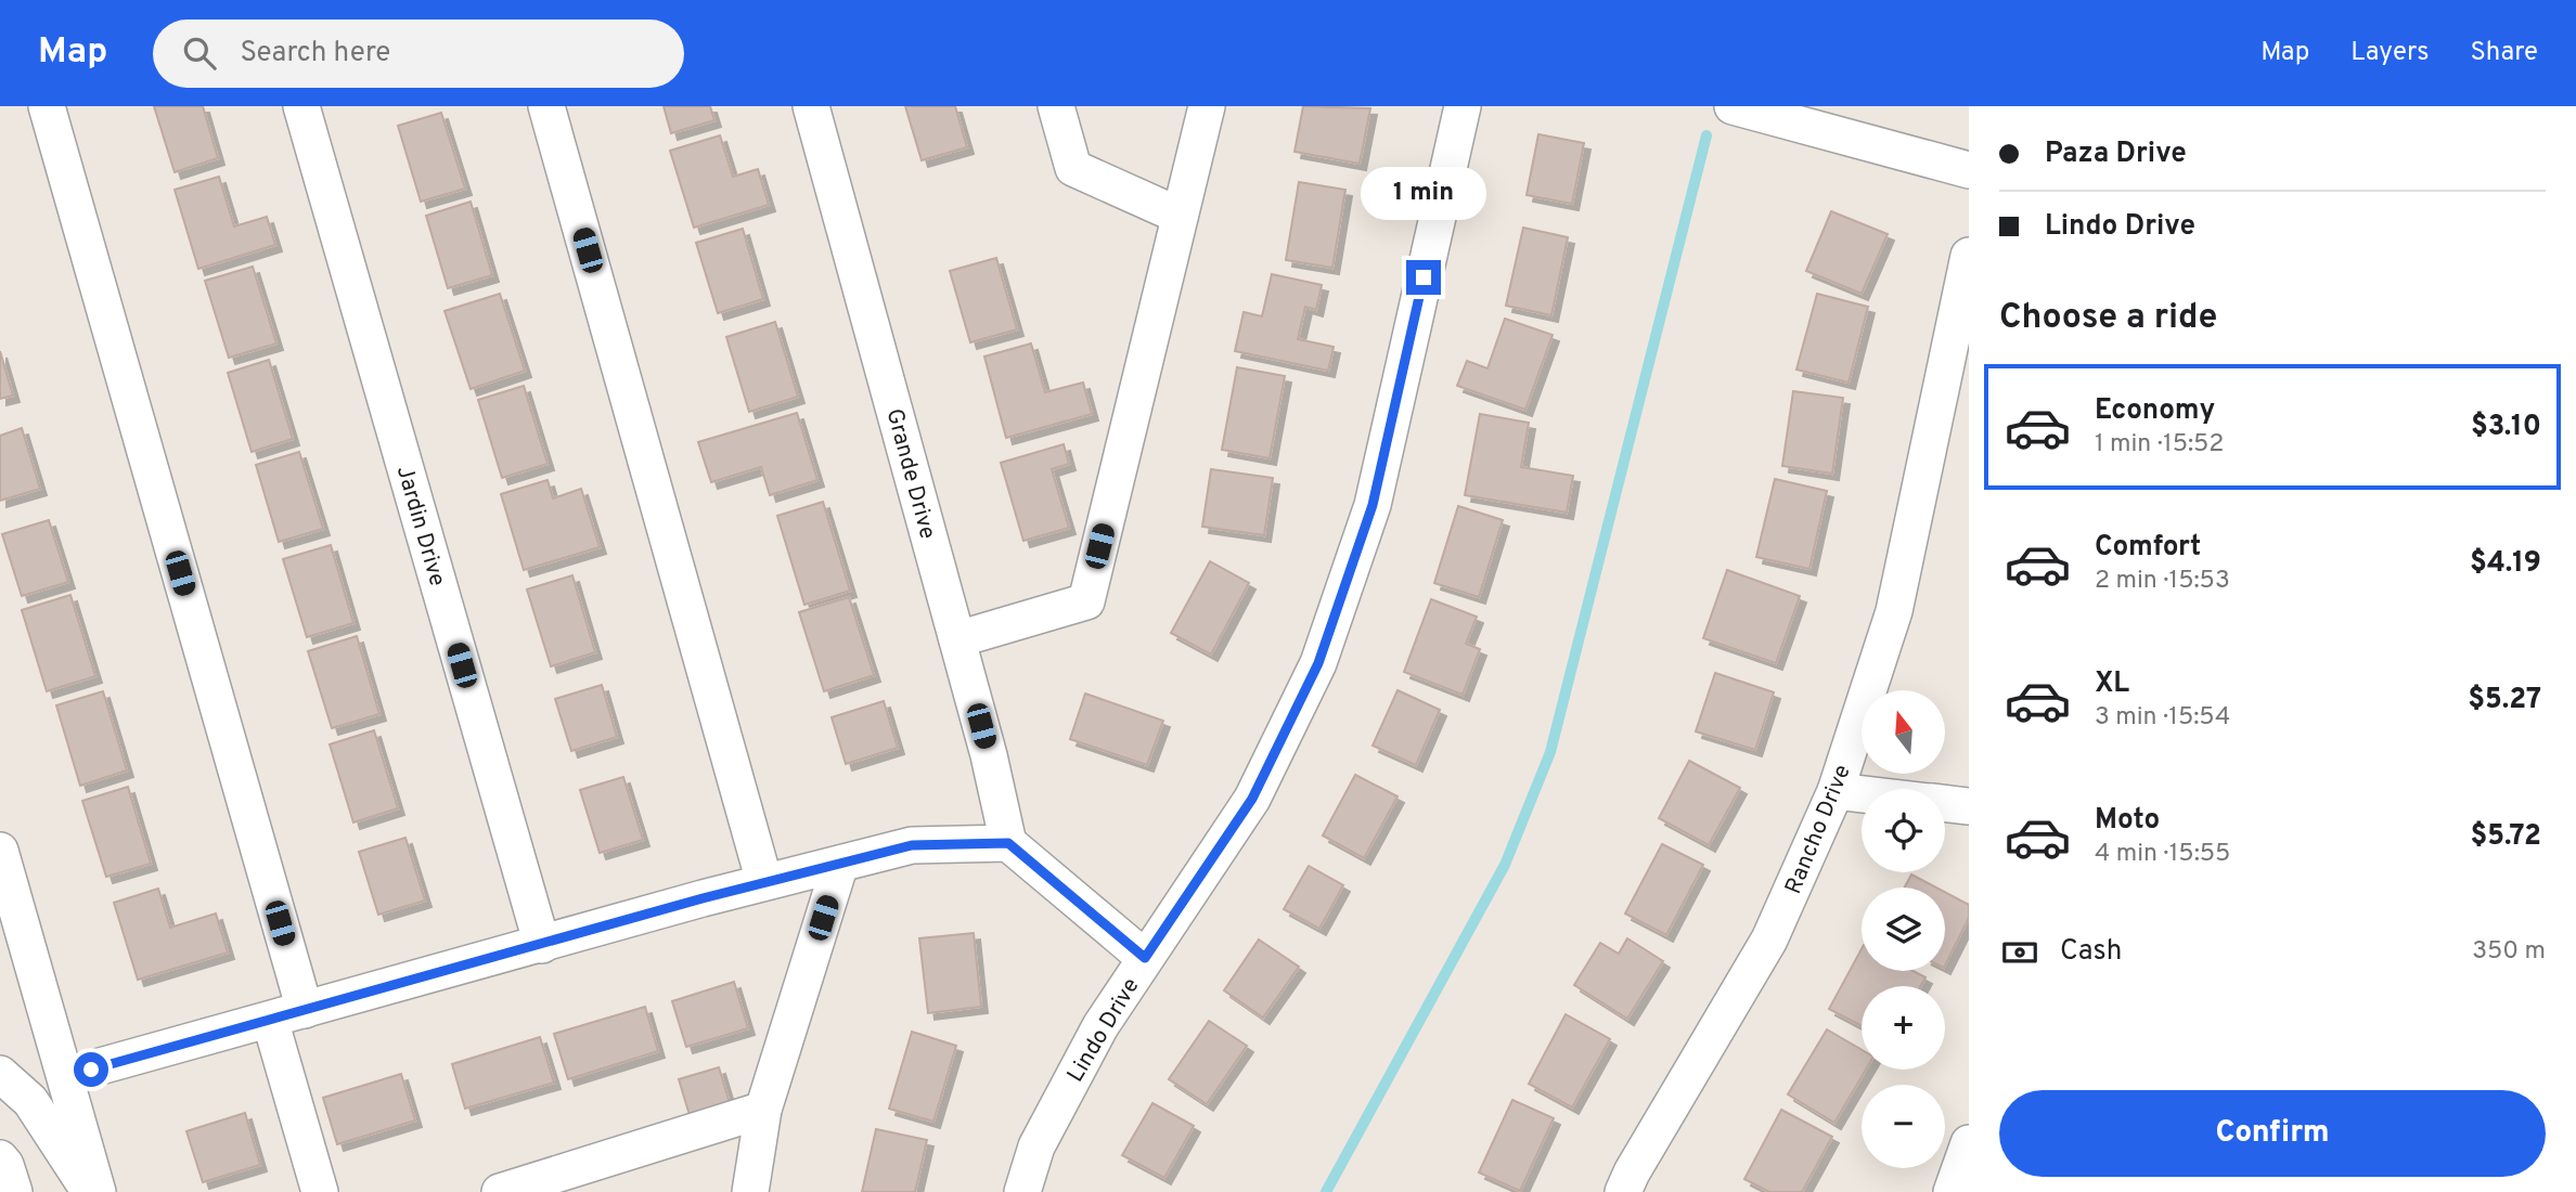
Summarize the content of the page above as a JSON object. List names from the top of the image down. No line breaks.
{"streets":{"street":["Grande Drive","Jardin Drive","Rancho Drive","Lindo Drive"]},"north":"top","page":{"header":"Map","search":"Search here","nav":["Map","Layers","Share"],"banner":["Paza Drive","Lindo Drive"],"bubble":"1 min","heading":"Choose a ride","list":[{"name":"Economy","note":"1 min · 15:52","value":"$3.10"},{"name":"Comfort","note":"2 min · 15:53","value":"$4.19"},{"name":"XL","note":"3 min · 15:54","value":"$5.27"},{"name":"Moto","note":"4 min · 15:55","value":"$5.72"}],"map_buttons":["+","−"],"pay":["Cash","350 m"],"buttons":"Confirm"}}
